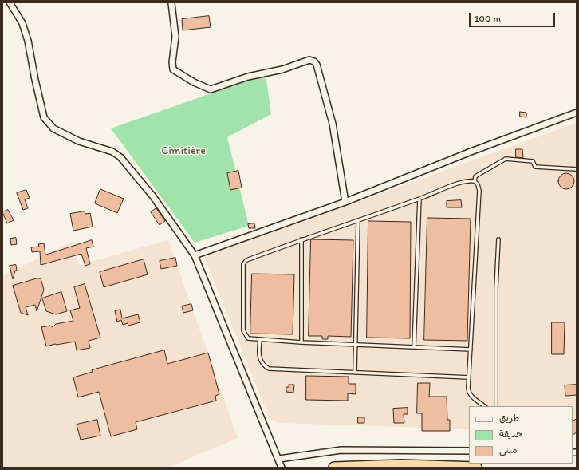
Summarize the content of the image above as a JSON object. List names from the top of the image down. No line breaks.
{"parks":["Cimitière"],"legend":["طريق","حديقة","مبنى"],"scale_bar":"100 m"}
